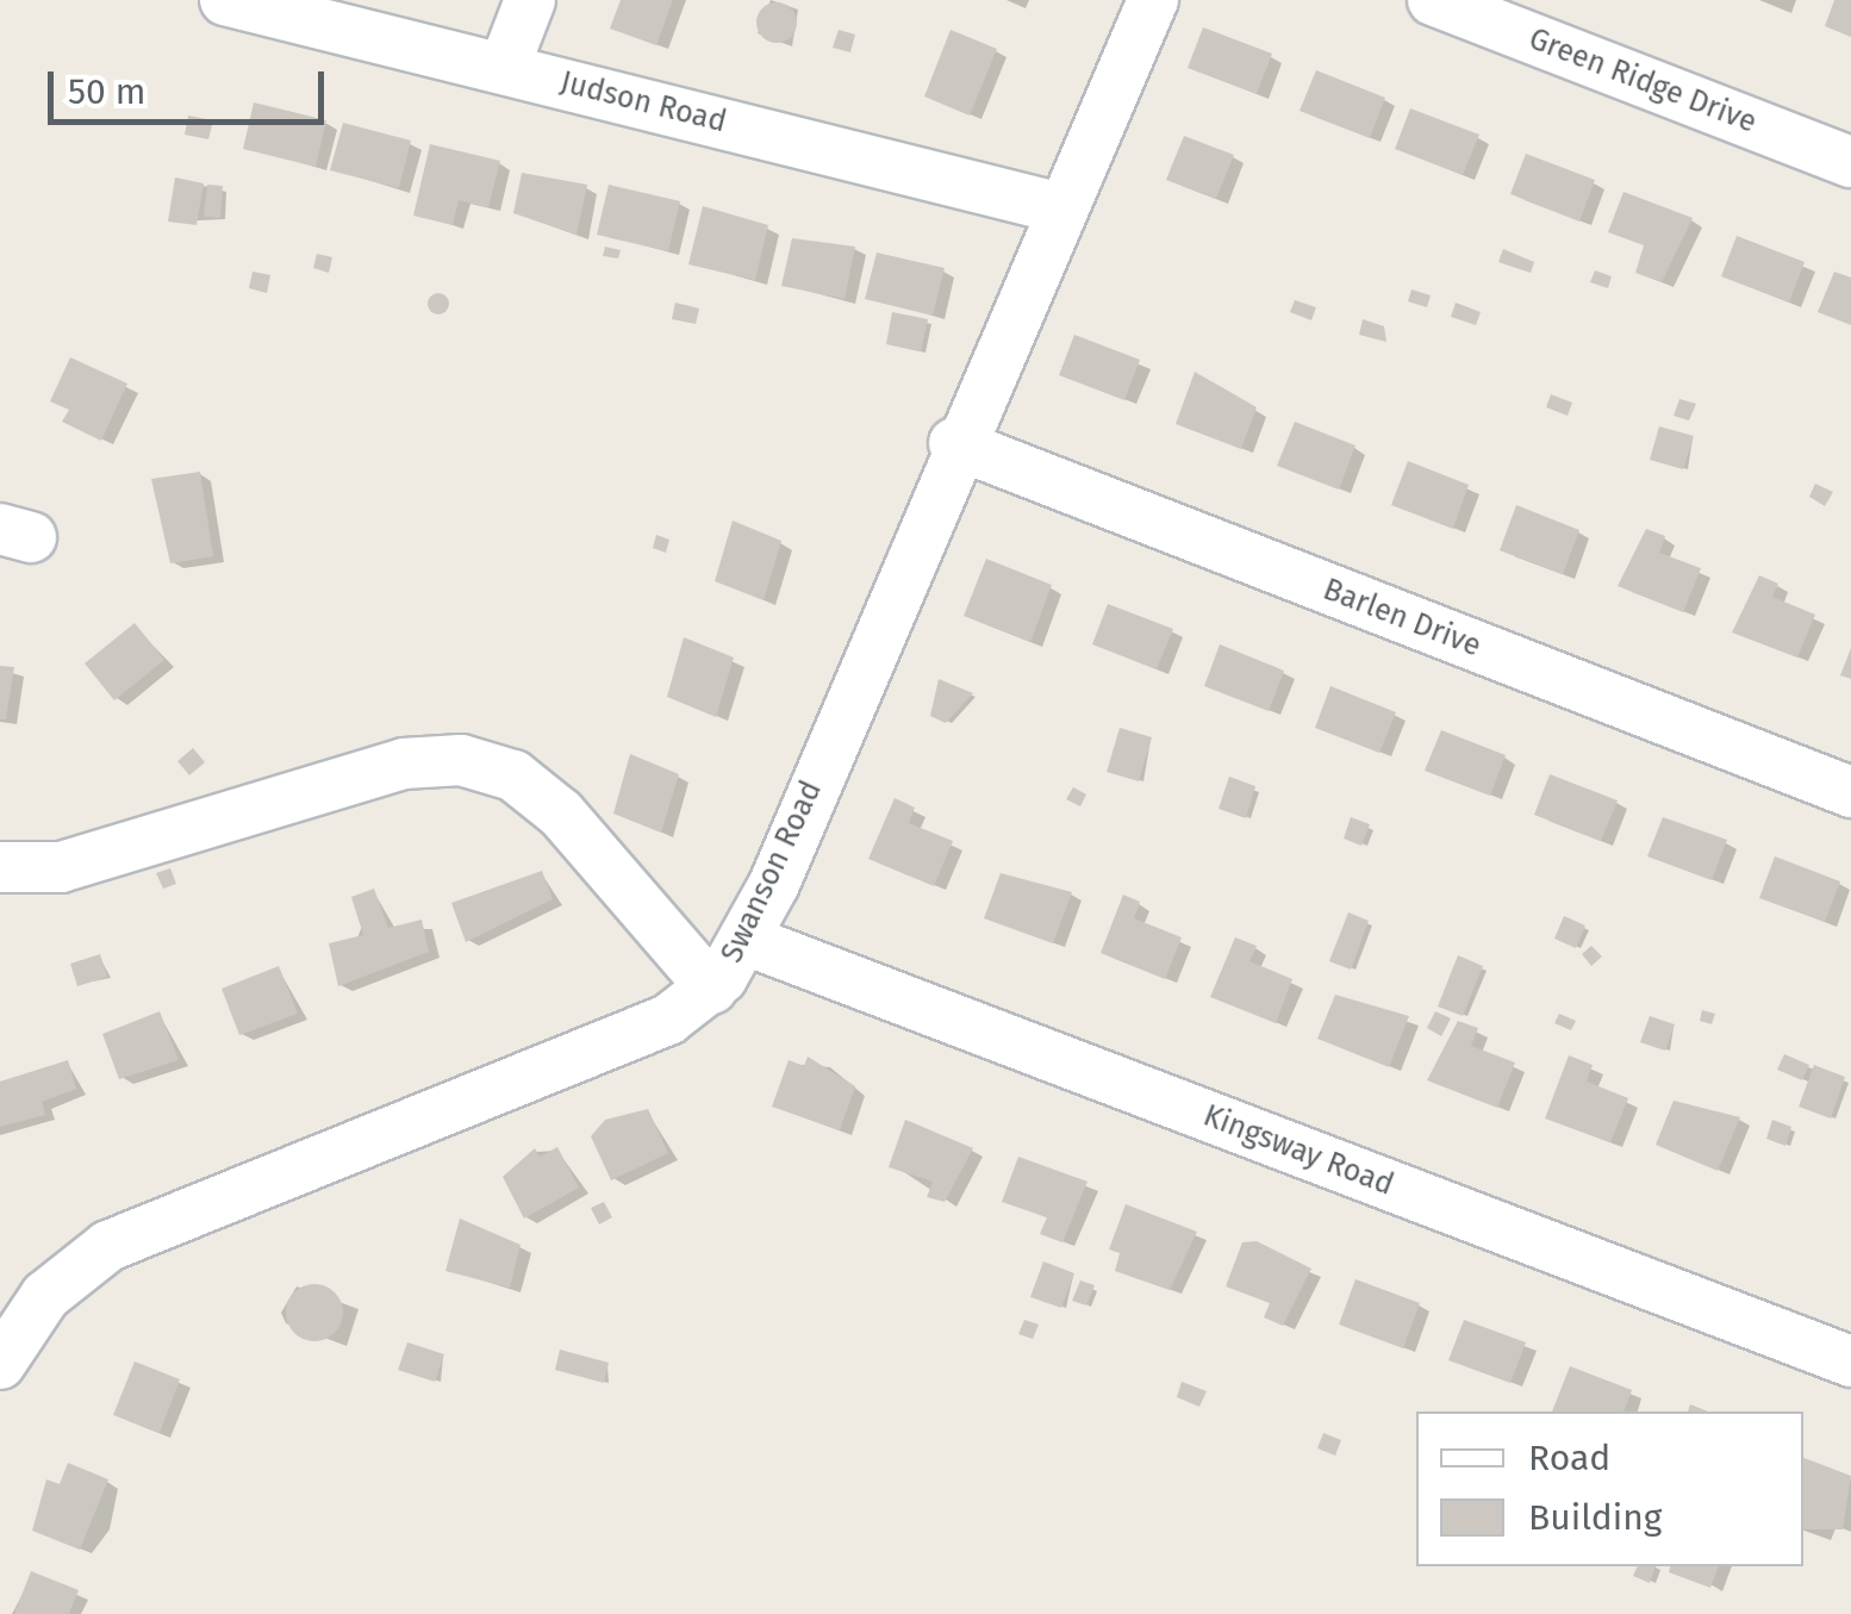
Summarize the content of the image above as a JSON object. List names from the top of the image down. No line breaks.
{"streets":{"street":["Green Ridge Drive","Judson Road","Barlen Drive","Swanson Road","Kingsway Road"]},"crossings":[["Judson Road","Swanson Road"],["Barlen Drive","Swanson Road"],["Swanson Road","Kingsway Road"]],"legend":["Road","Building"],"scale_bar":"50 m"}
